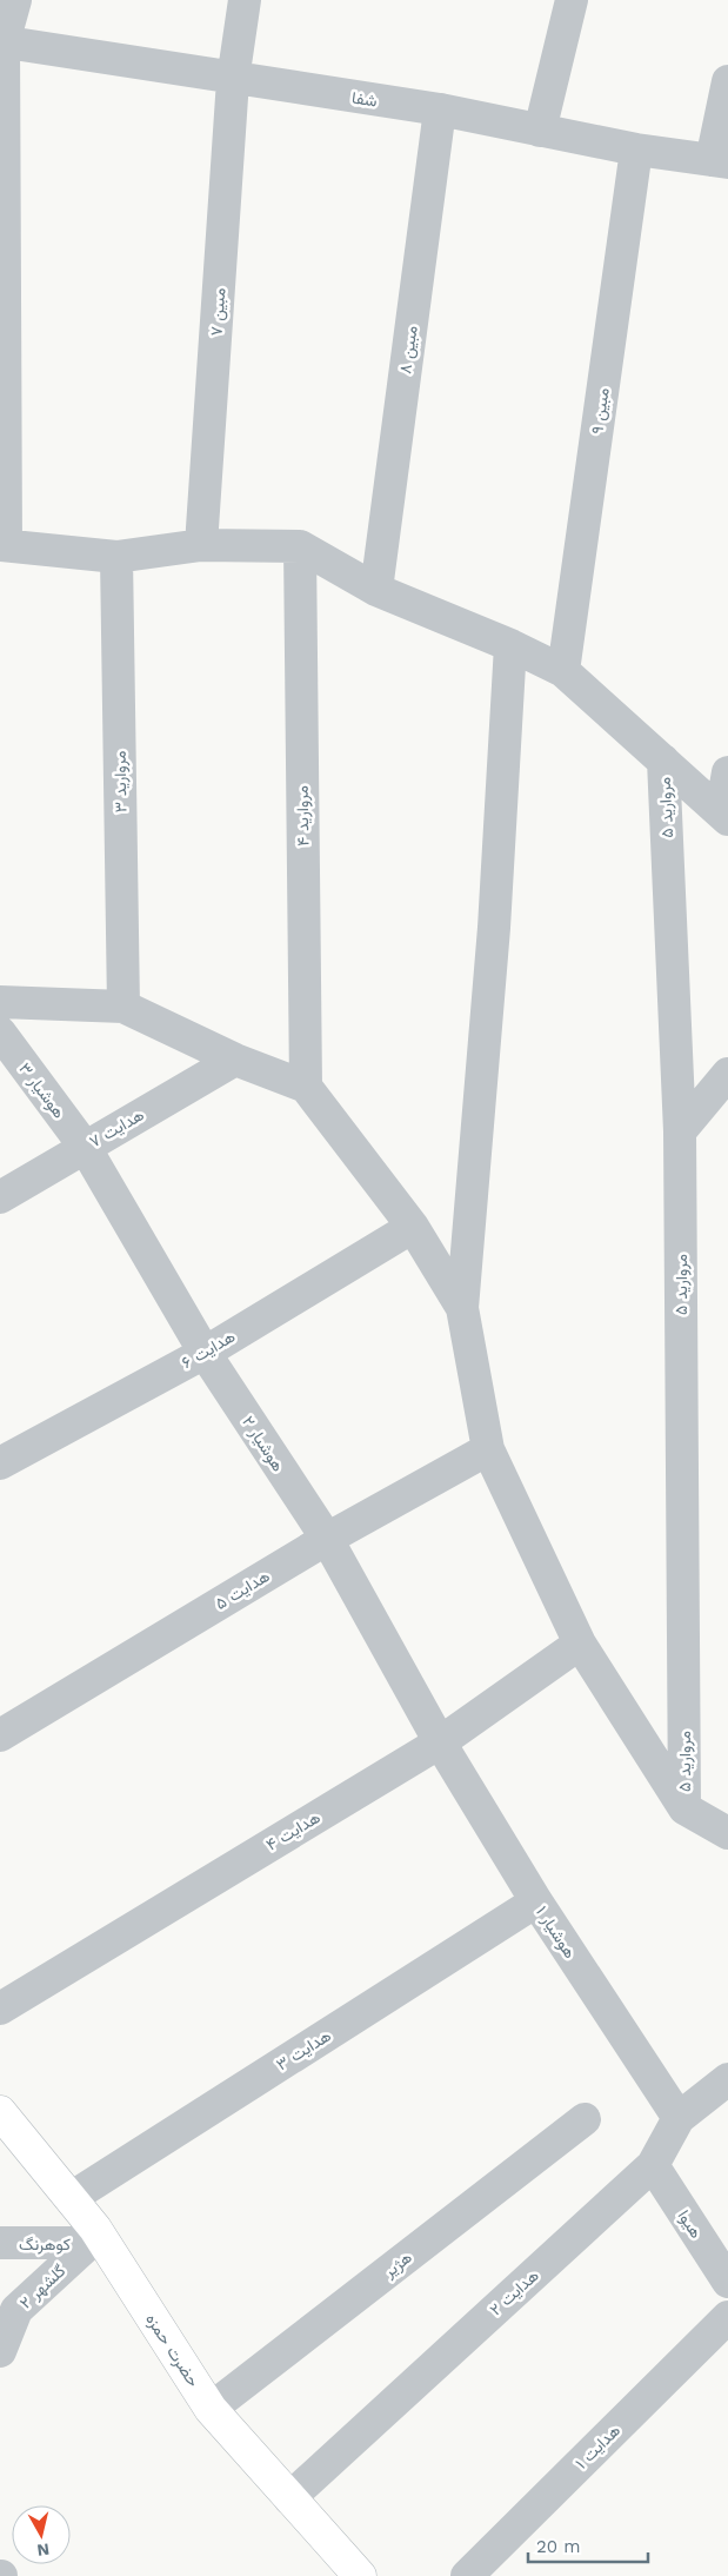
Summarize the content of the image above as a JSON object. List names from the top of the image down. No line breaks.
{"streets":{"main road":["حضرت حمزه"],"street":["شفا","مبین ۷","مبین ۸","مبین ۹","مروارید ۳","مروارید ۵","مروارید ۴","هوشیار ۳","هدایت ۷","هدایت ۶","هوشیار ۲","هدایت ۵","هدایت ۴","هوشیار ۱","هدایت ۳","هیوا","کوهرنگ","هژیر","گلشهر ۲","هدایت ۲","هدایت ۱"]},"crossings":[["شفا","مبین ۷"],["شفا","مبین ۸"],["شفا","مبین ۹"],["هوشیار ۳","هدایت ۷"],["هوشیار ۳","هوشیار ۲"],["هدایت ۷","هوشیار ۲"],["هدایت ۶","هوشیار ۲"],["هوشیار ۲","هدایت ۵"],["هوشیار ۲","هدایت ۴"],["هوشیار ۲","هوشیار ۱"],["هدایت ۴","هوشیار ۱"],["هوشیار ۱","هدایت ۳"],["هوشیار ۱","هدایت ۲"],["هدایت ۳","حضرت حمزه"],["هیوا","هدایت ۲"],["کوهرنگ","گلشهر ۲"],["کوهرنگ","حضرت حمزه"],["هژیر","حضرت حمزه"],["گلشهر ۲","حضرت حمزه"],["هدایت ۲","حضرت حمزه"]],"scale_bar":"20 m","north":"bottom"}
